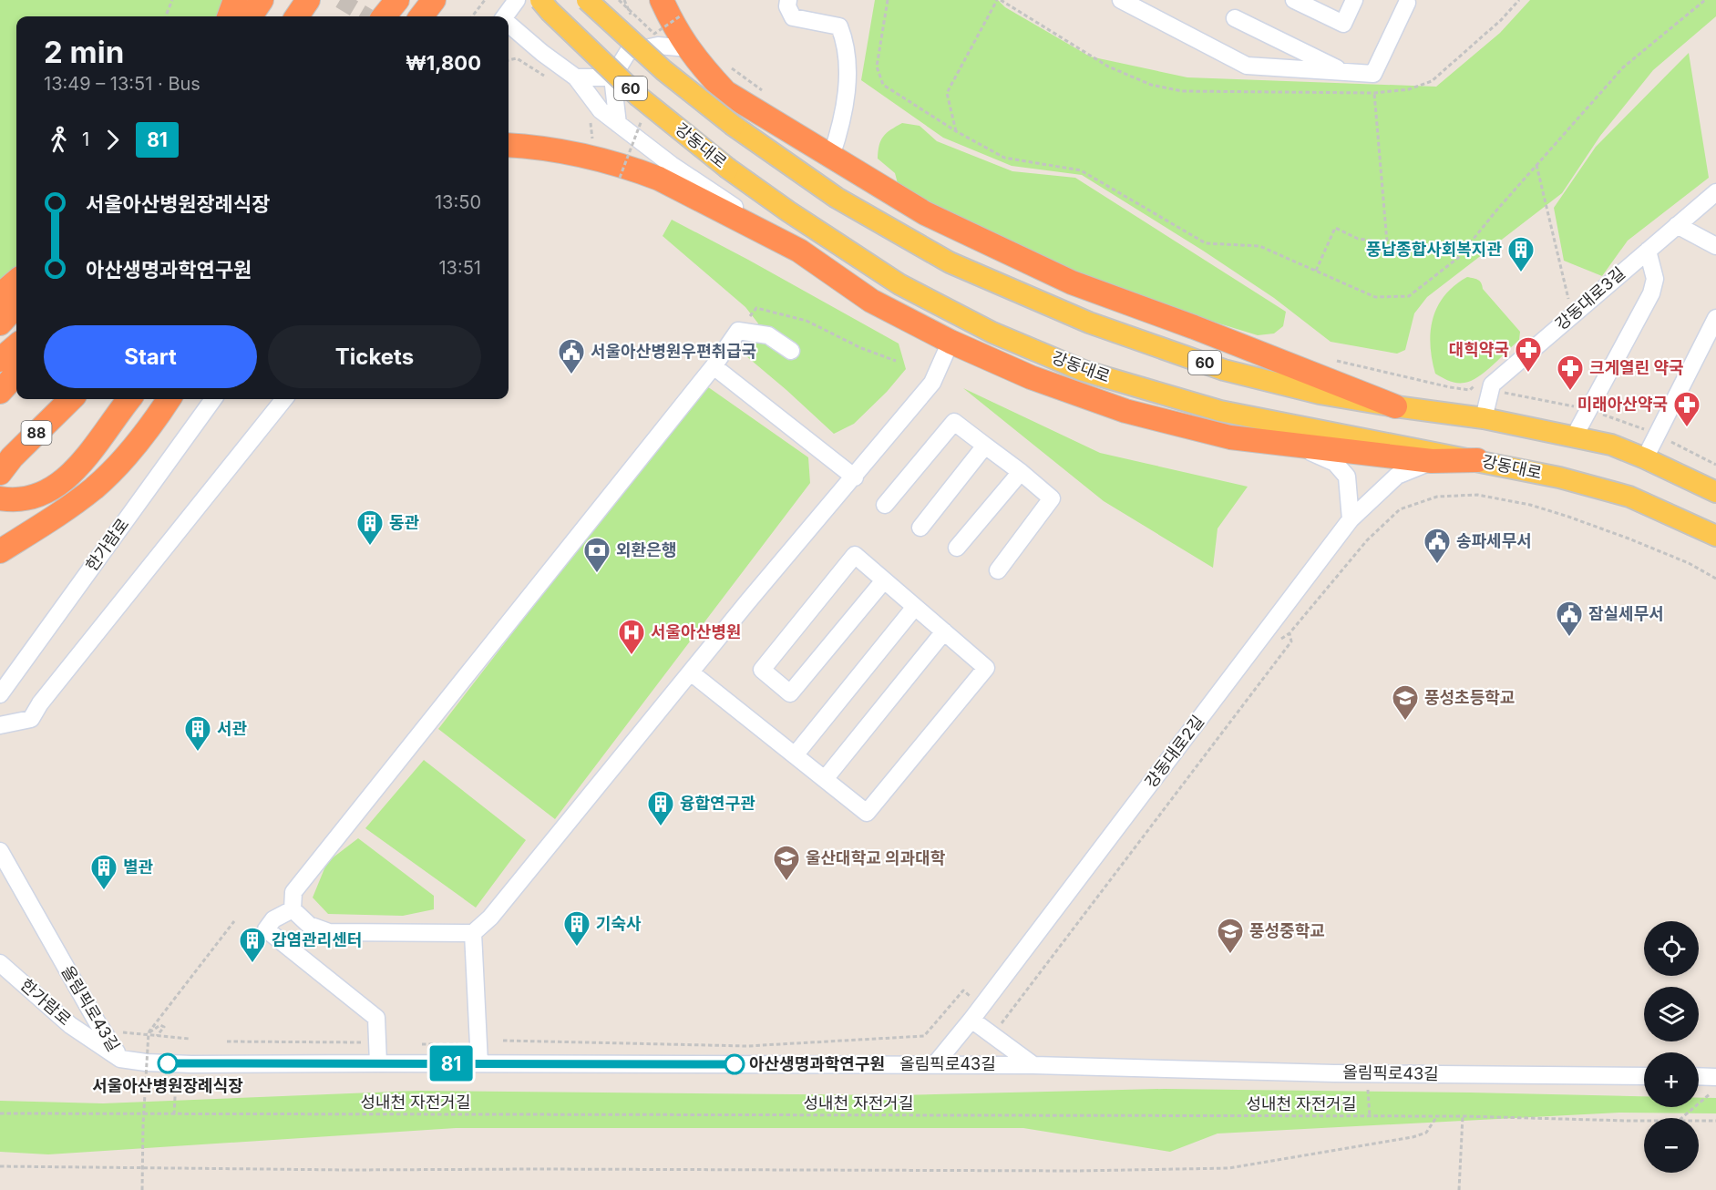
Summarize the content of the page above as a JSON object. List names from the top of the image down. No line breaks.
{"streets":{"highway":["88"],"main road":["60","강동대로"],"street":["강동대로3길","한가람로","강동대로2길","올림픽로43길"],"path":["성내천 자전거길"]},"crossings":[["한가람로","올림픽로43길"],["강동대로2길","올림픽로43길"]],"places":{"building":["풍납종합사회복지관","동관","서관","융합연구관","별관","기숙사","감염관리센터"],"pharmacy":["대힉약국","크게열린 약국","미래아산약국"],"public building":["서울아산병원우편취급국","송파세무서","잠실세무서"],"bank":["외환은행"],"hospital":["서울아산병원"],"school or university":["풍성초등학교","울산대학교 의과대학","풍성중학교"],"other":["서울아산병원장례식장","아산생명과학연구원"]},"lines":["bus line 81"],"page":{"on_map":"81","heading":["2 min","13:49 – 13:51 · Bus","₩1,800"],"legs":["1","81"],"list":[{"name":"서울아산병원장례식장","value":"13:50"},{"name":"아산생명과학연구원","value":"13:51"}],"buttons":["Start","Tickets"],"map_buttons":["+","−"]}}
